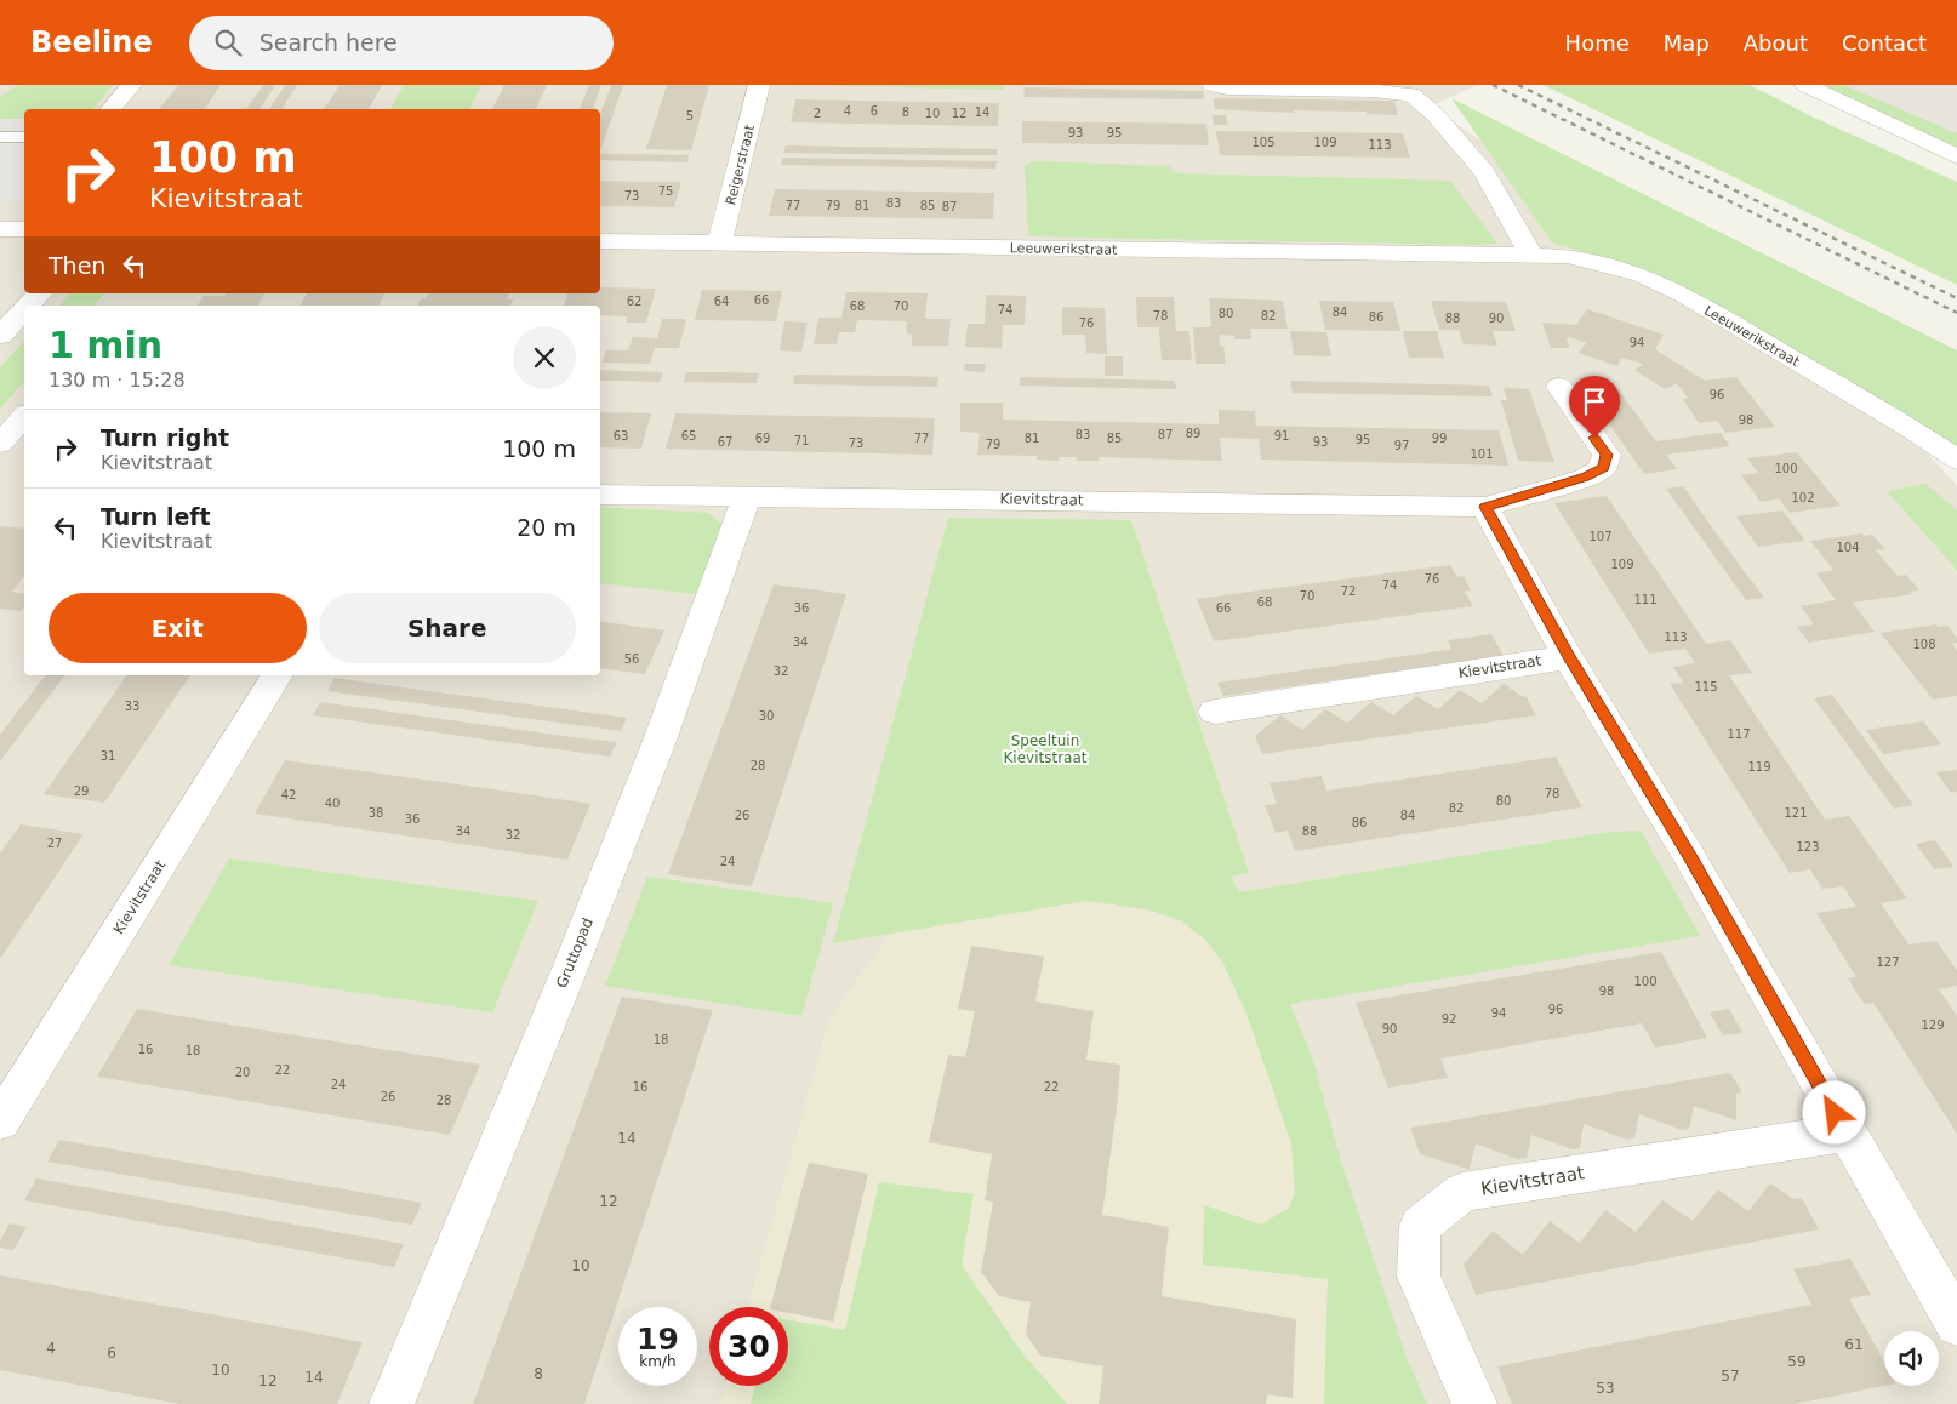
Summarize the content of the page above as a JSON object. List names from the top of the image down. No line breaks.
{"streets":{"street":["Reigerstraat","Leeuwerikstraat","Kievitstraat","Gruttopad"]},"crossings":[["Reigerstraat","Leeuwerikstraat"],["Kievitstraat","Gruttopad"]],"parks":["Speeltuin Kievitstraat"],"house_numbers":["4","6","8","14","2","10","12","5","93","95","105","109","113","75","73","83","77","79","81","85","87","66","62","64","68","70","74","84","80","78","82","86","88","90","76","94","96","98","89","83","87","63","65","91","69","77","81","85","99","95","71","67","93","73","79","97","101","100","102","107","104","109","76","74","72","70","111","68","36","66","113","34","108","56","32","115","33","30","117","31","28","119","29","78","42","80","40","82","38","121","26","84","36","86","34","88","32","27","123","24","127","100","98","96","94","92","129","90","18","16","18","22","20","24","16","22","26","28","14","12","10","61","4","6","59","10","8","57","14","12","53"],"page":{"header":"Beeline","search":"Search here","nav":["Home","Map","About","Contact"],"turn":["100 m","Kievitstraat"],"then":"Then","heading":["1 min","130 m · 15:28"],"list":[{"name":"Turn right","note":"Kievitstraat","value":"100 m"},{"name":"Turn left","note":"Kievitstraat","value":"20 m"}],"buttons":["Exit","Share"],"speed":"19 km/h","limit":"30"}}
